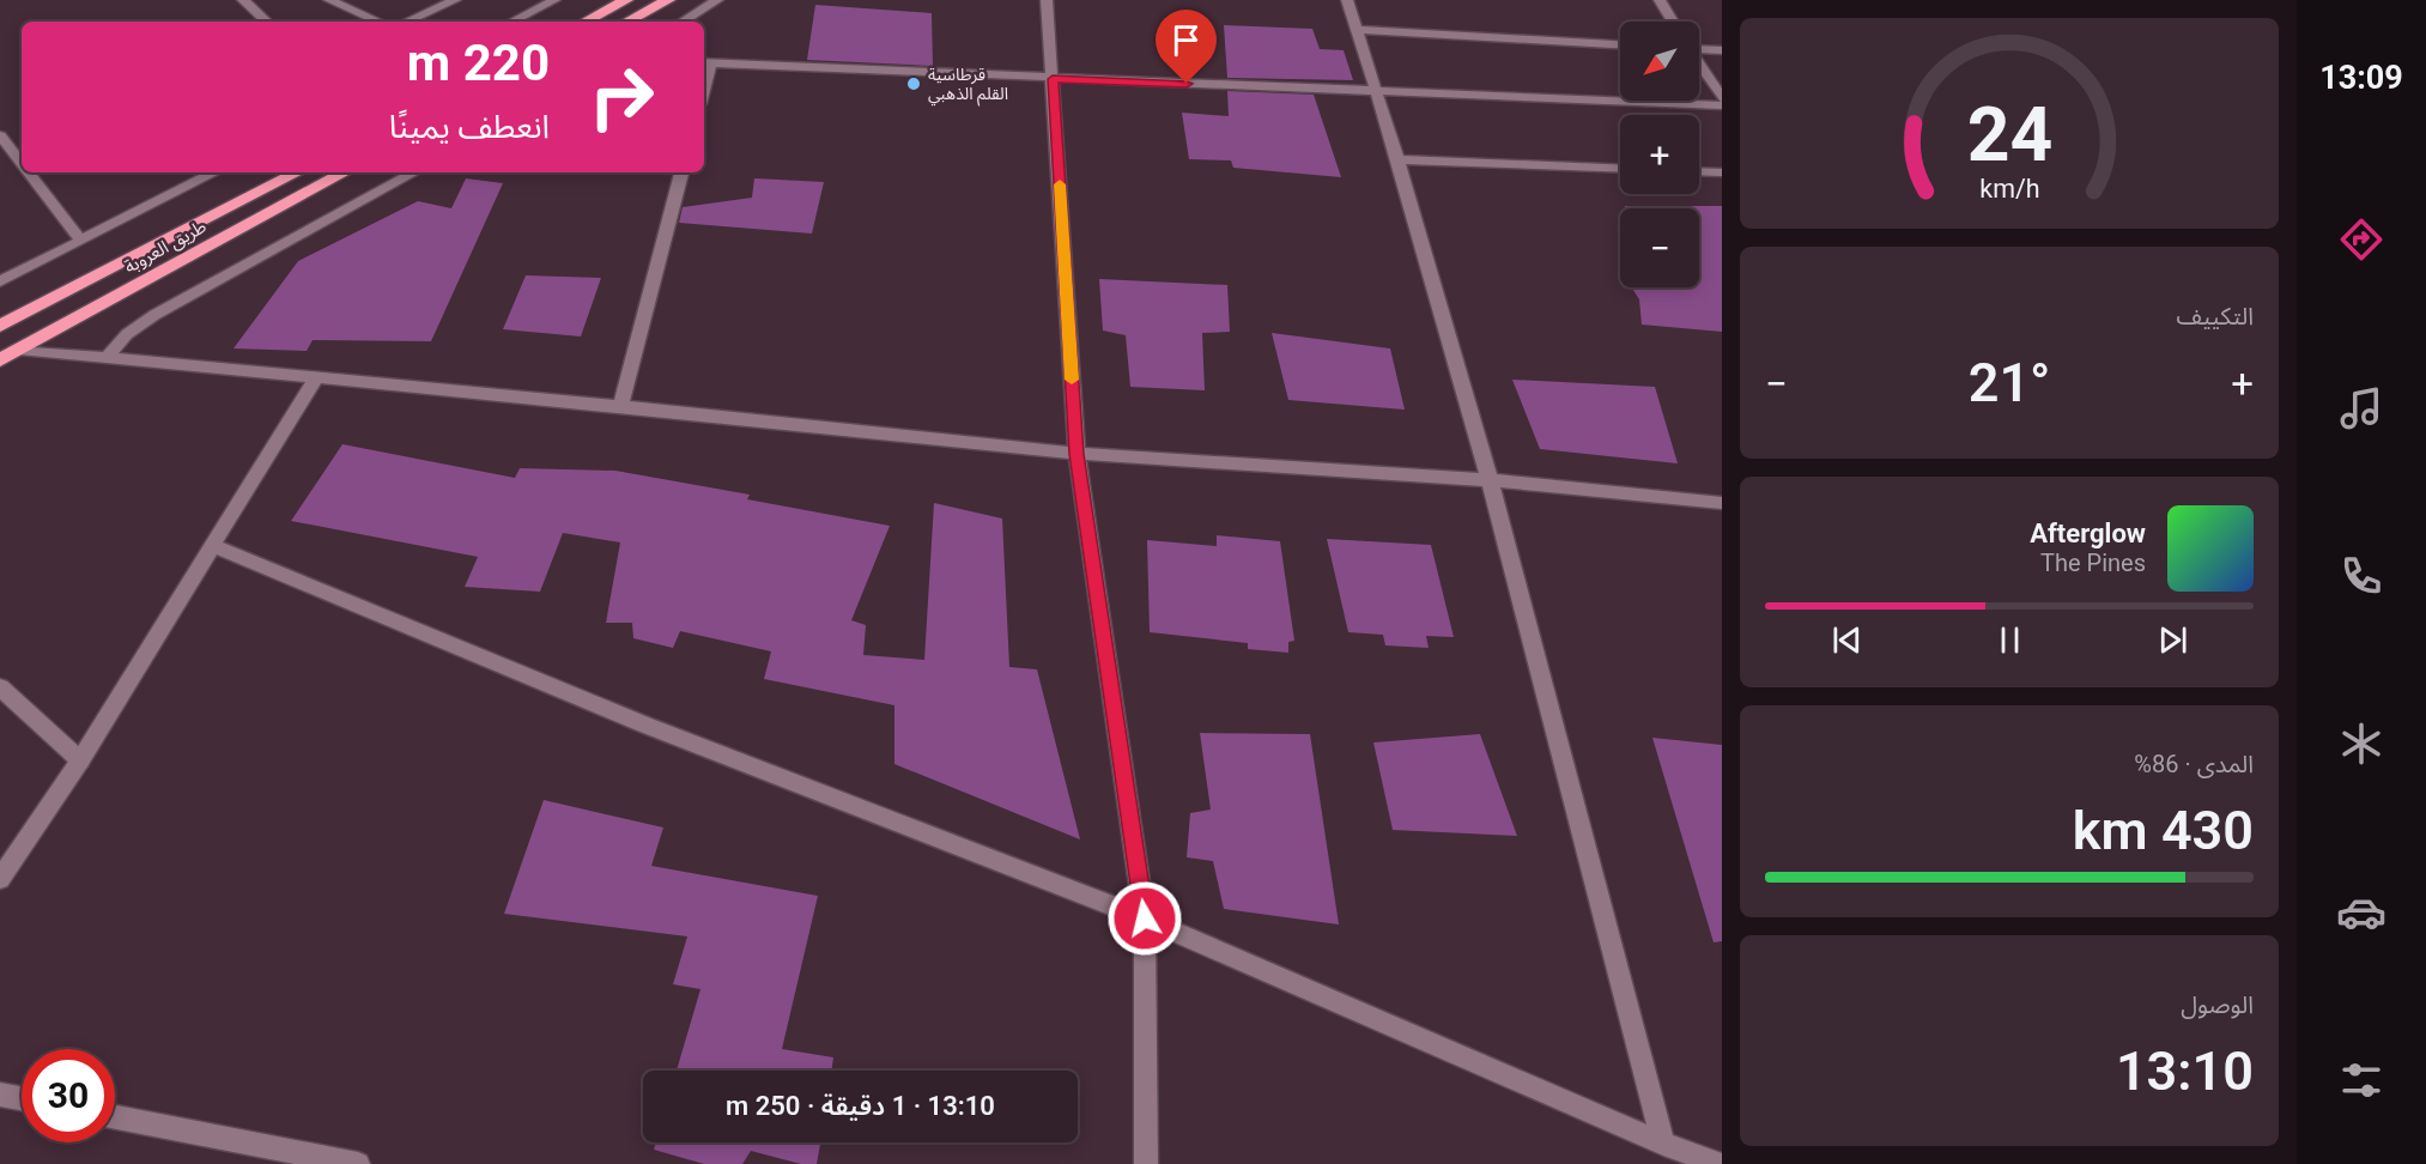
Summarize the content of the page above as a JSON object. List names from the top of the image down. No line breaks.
{"streets":{"highway":["طريق العروبة"]},"places":["قرطاسية القلم الذهبي"],"north":"bottom left","page":{"tabs":"13:09","map_buttons":["+","−"],"turn":["220 m","انعطف يمينًا"],"tile":["التكييف",["المدى · 86%","430 km"],["الوصول","13:10"]],"heat":["−","21°","+"],"song":["Afterglow","The Pines"],"limit":"30","trip":"13:10 · 1 دقيقة · 250 m","gauge":["24","km/h"]}}
